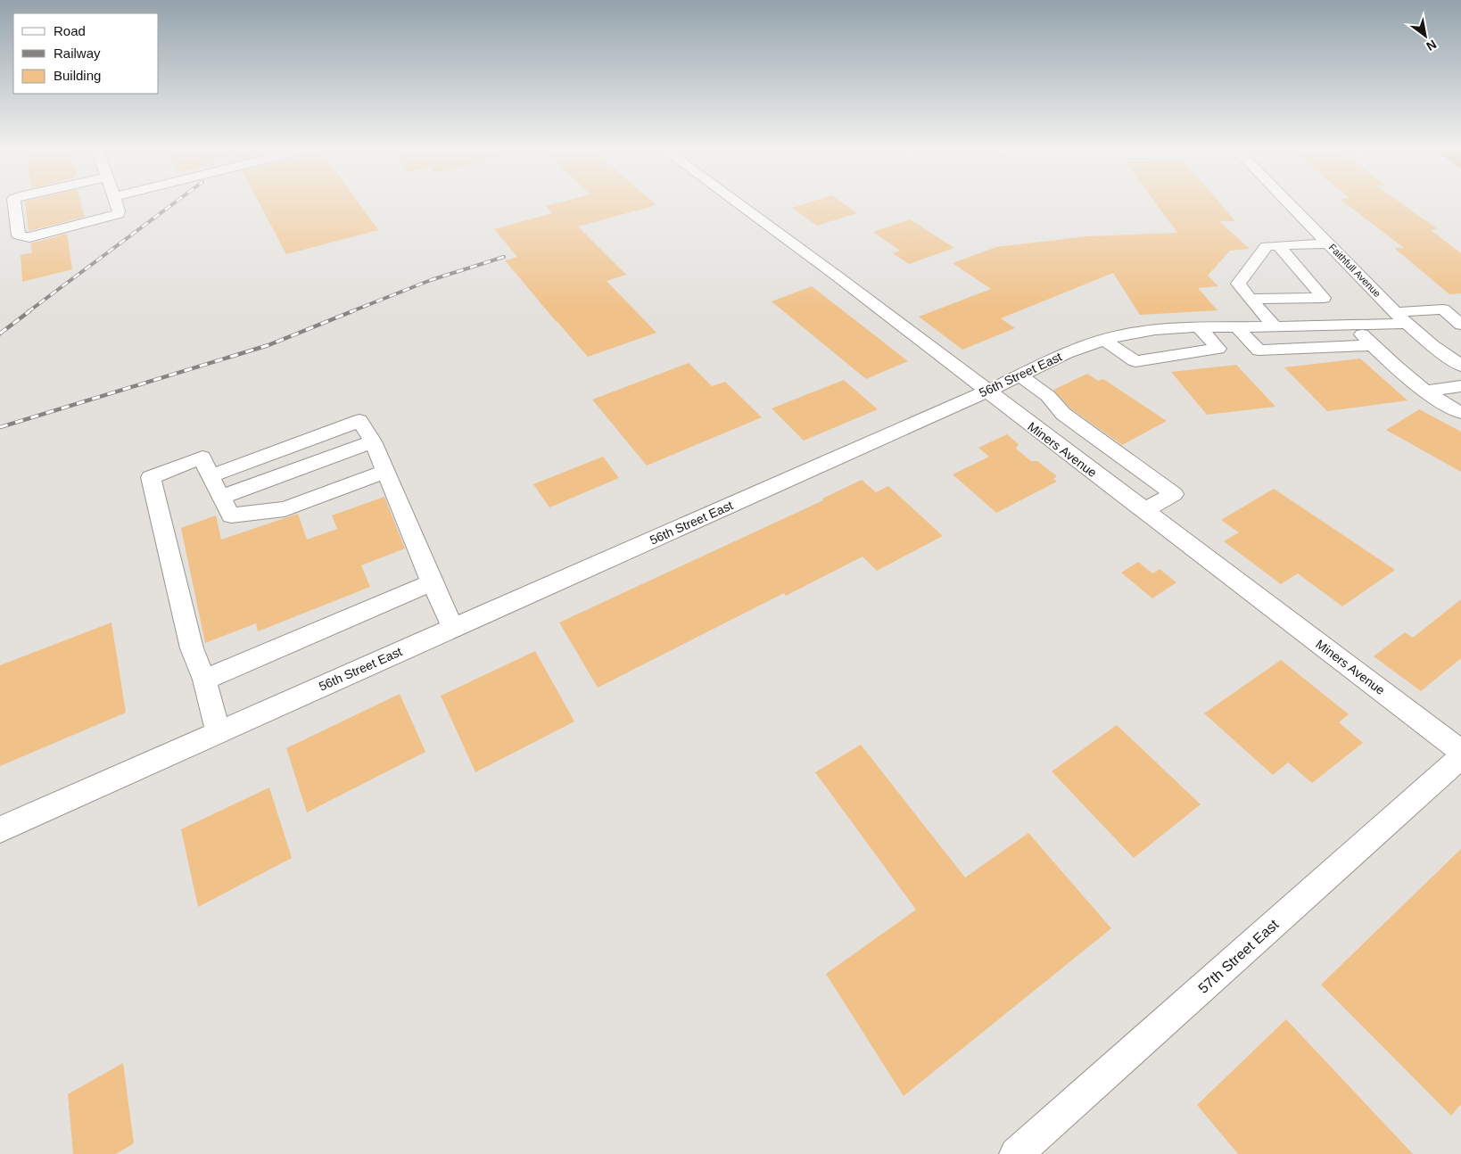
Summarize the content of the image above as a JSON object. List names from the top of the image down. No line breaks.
{"streets":{"street":["Faithfull Avenue","56th Street East","Miners Avenue","57th Street East"]},"crossings":[["Faithfull Avenue","56th Street East"],["56th Street East","Miners Avenue"]],"legend":["Road","Railway","Building"],"north":"bottom right"}
